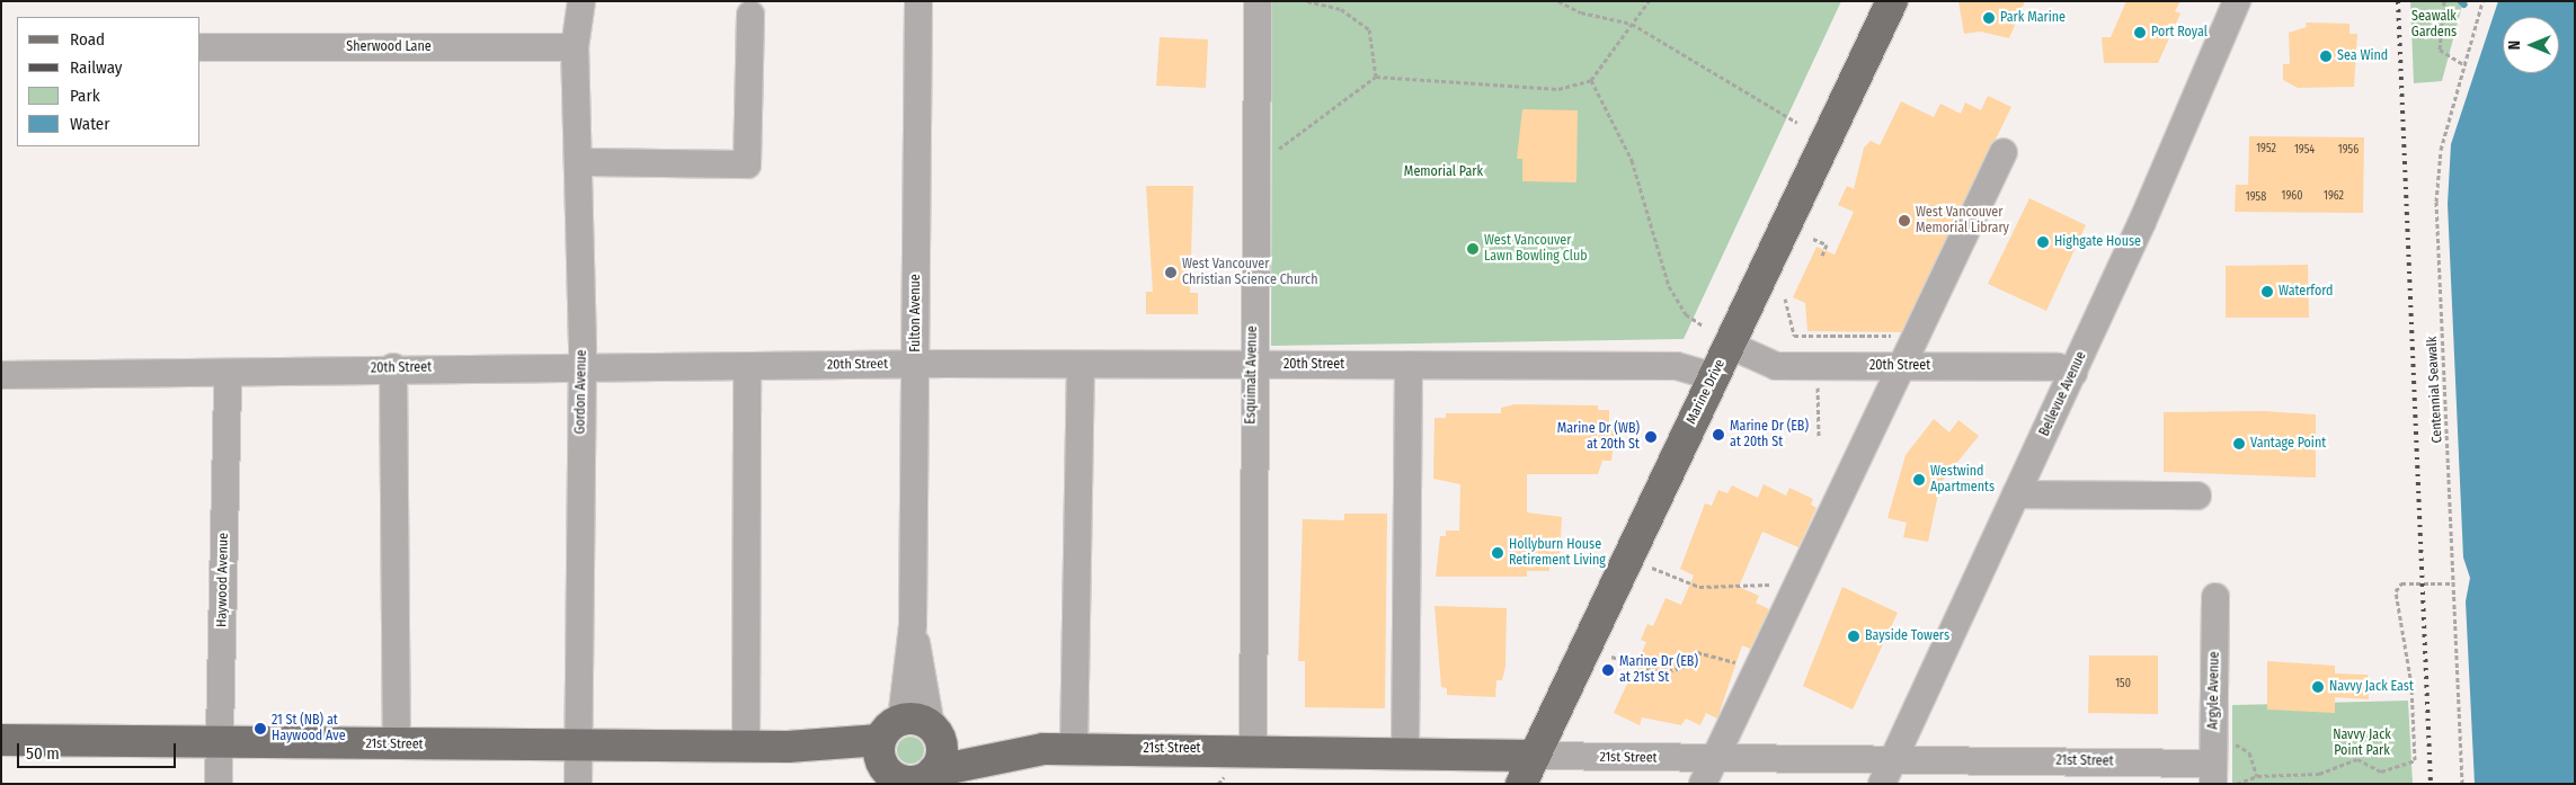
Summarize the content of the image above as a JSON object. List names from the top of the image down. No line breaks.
{"streets":{"main road":["Marine Drive","21st Street"],"street":["Sherwood Lane","Fulton Avenue","20th Street","Esquimalt Avenue","Gordon Avenue","Bellevue Avenue","Haywood Avenue","Argyle Avenue"],"path":["Centennial Seawalk"]},"crossings":[["Sherwood Lane","Gordon Avenue"],["Fulton Avenue","20th Street"],["Fulton Avenue","21st Street"],["20th Street","Esquimalt Avenue"],["20th Street","Gordon Avenue"],["20th Street","Marine Drive"],["20th Street","Bellevue Avenue"],["20th Street","Haywood Avenue"],["Esquimalt Avenue","21st Street"],["Gordon Avenue","21st Street"],["Marine Drive","21st Street"],["Bellevue Avenue","21st Street"],["Haywood Avenue","21st Street"],["Argyle Avenue","21st Street"]],"parks":["Seawalk Gardens","Memorial Park","Navvy Jack Point Park"],"places":["Park Marine","Port Royal","Sea Wind","West Vancouver Memorial Library","Highgate House","West Vancouver Lawn Bowling Club","West Vancouver Christian Science Church","Waterford","Marine Dr (EB) at 20th St","Marine Dr (WB) at 20th St","Vantage Point","Westwind Apartments","Hollyburn House Retirement Living","Bayside Towers","Marine Dr (EB) at 21st St","Navvy Jack East","21 St (NB) at Haywood Ave"],"house_numbers":["1952","1954","1956","1960","1962","1958","150"],"legend":["Road","Railway","Park","Water"],"scale_bar":"50 m","north":"left"}
